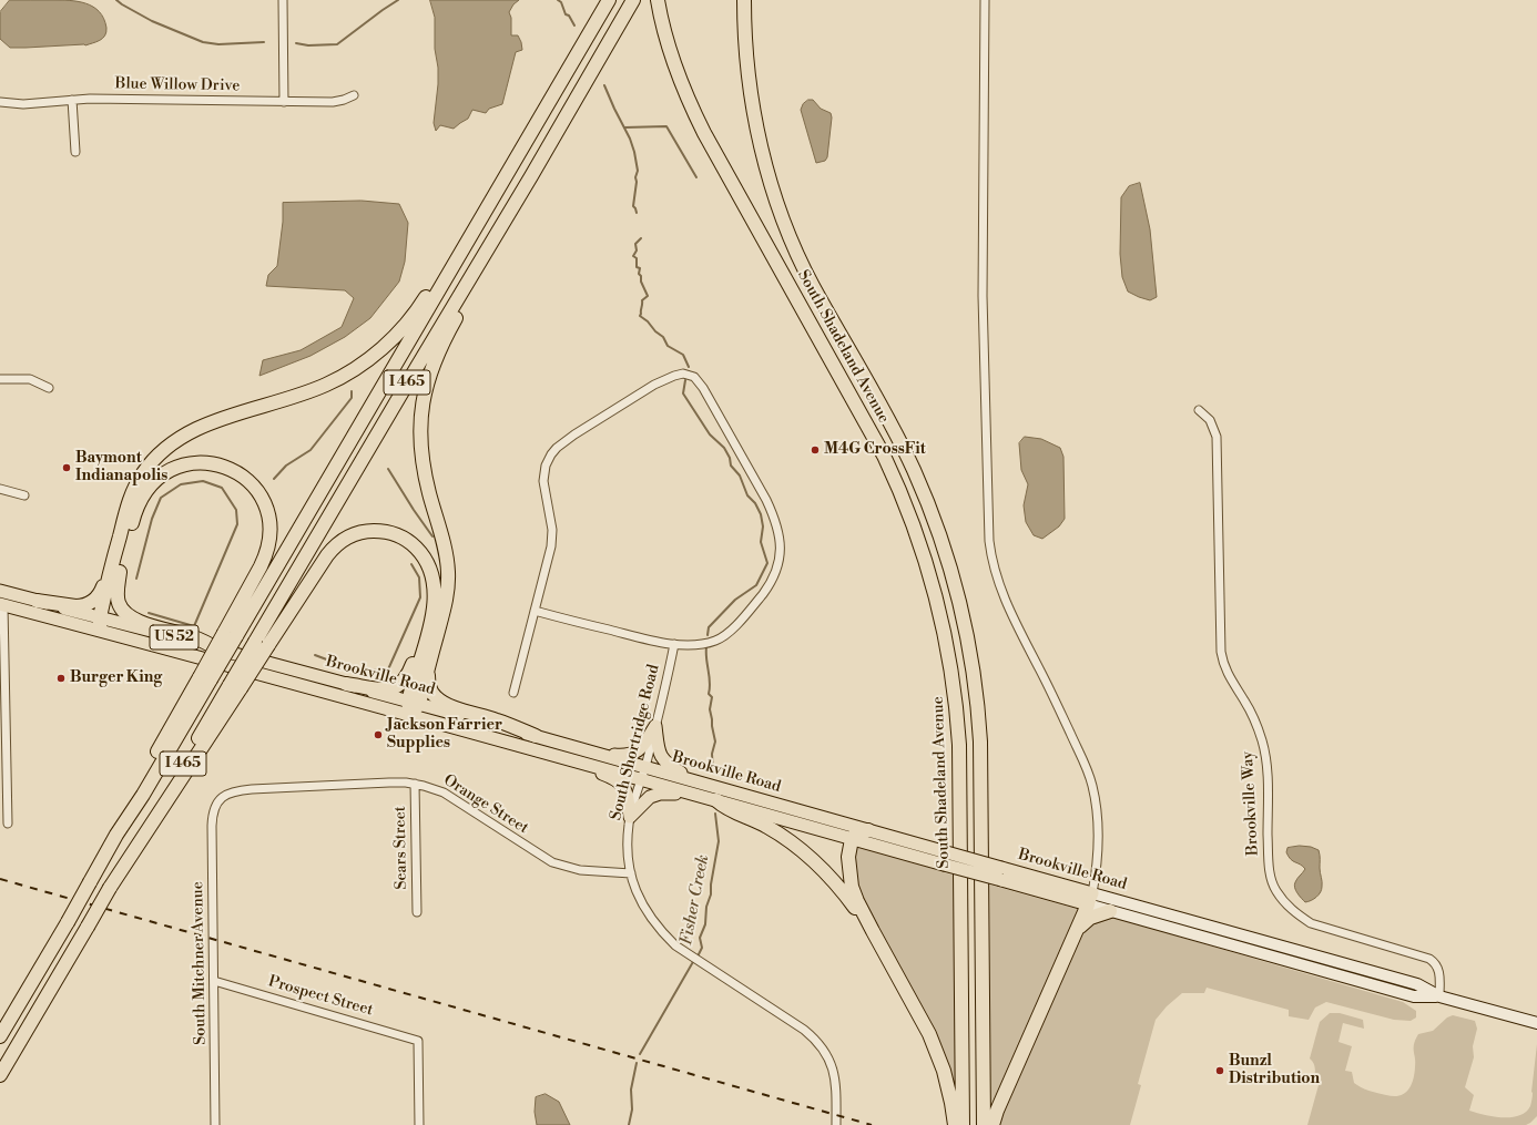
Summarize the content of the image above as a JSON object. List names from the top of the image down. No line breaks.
{"streets":{"highway":["South Shadeland Avenue","I 465","US 52"],"main road":["Brookville Road"],"street":["Blue Willow Drive","South Shortridge Road","Brookville Way","Orange Street","Sears Street","South Mitchner Avenue","Prospect Street"]},"crossings":[["I 465","US 52"],["US 52","Brookville Road"],["Brookville Road","South Shortridge Road"],["Brookville Road","Brookville Way"],["South Shortridge Road","Orange Street"],["Orange Street","Sears Street"],["Orange Street","South Mitchner Avenue"],["South Mitchner Avenue","Prospect Street"]],"water":["Fisher Creek"],"places":["M4G CrossFit","Baymont Indianapolis","Burger King","Jackson Farrier Supplies","Bunzl Distribution"]}
